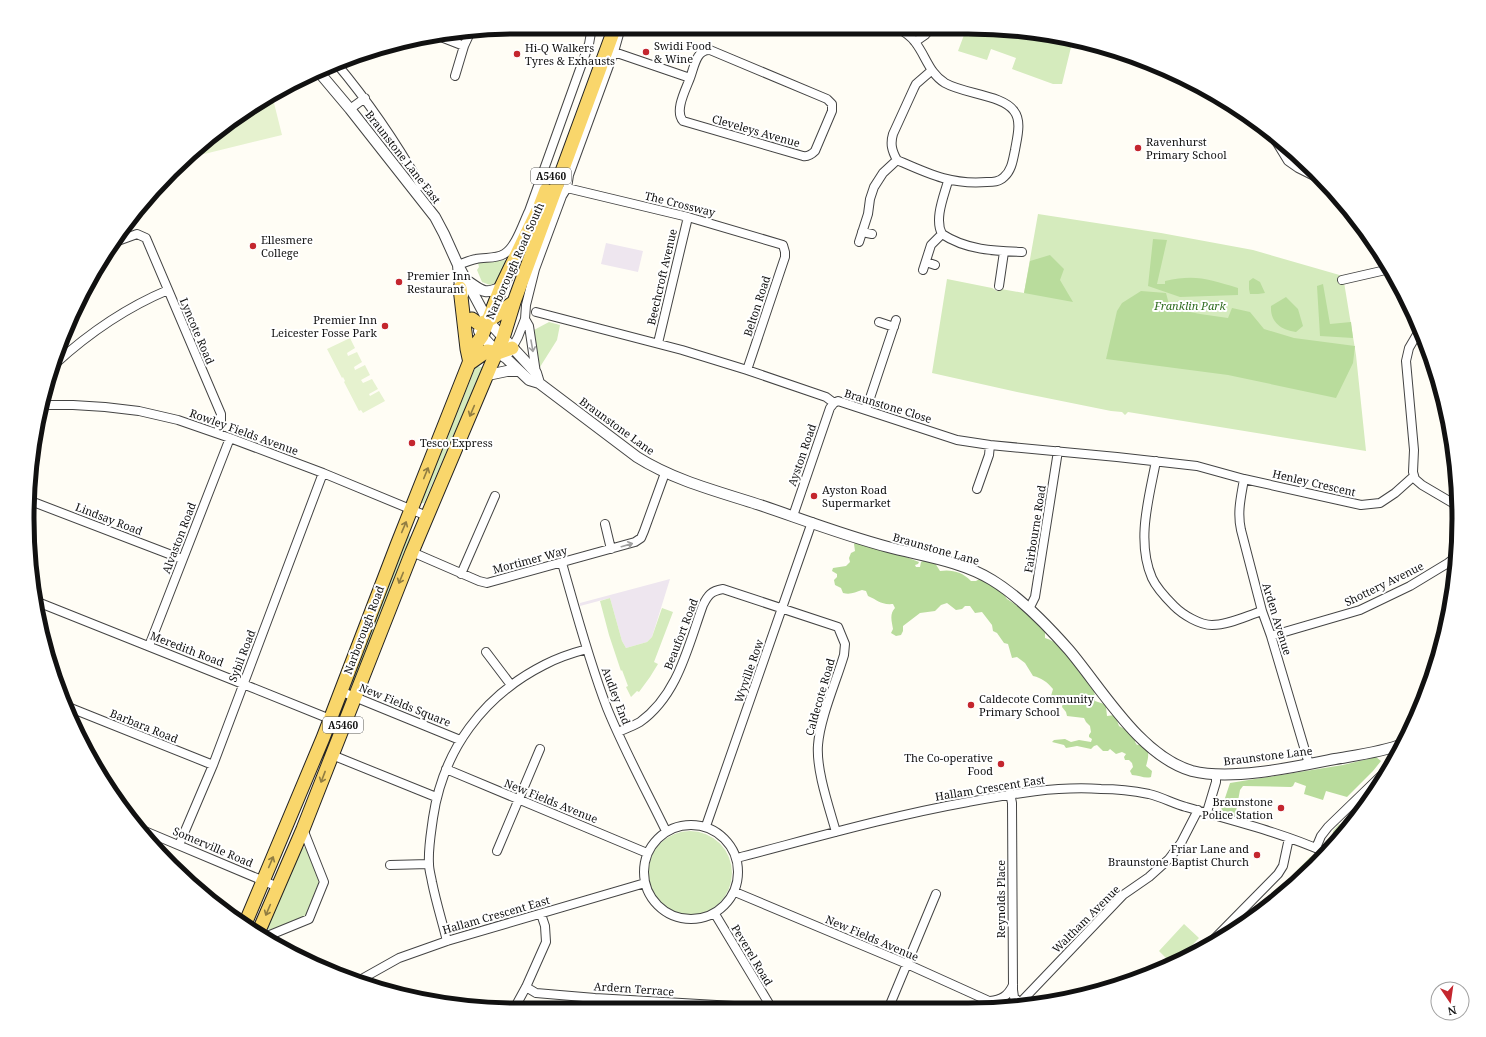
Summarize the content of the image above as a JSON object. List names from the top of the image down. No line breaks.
{"streets":{"main road":["A5460","Narborough Road South","Narborough Road"],"street":["Cleveleys Avenue","Braunstone Lane East","The Crossway","Beechcroft Avenue","Belton Road","Lyncote Road","Braunstone Close","Braunstone Lane","Rowley Fields Avenue","Ayston Road","Henley Crescent","Lindsay Road","Fairbourne Road","Alvaston Road","Mortimer Way","Shottery Avenue","Arden Avenue","Beaufort Road","Meredith Road","Sybil Road","Wyville Row","Audley End","Caldecote Road","New Fields Square","Barbara Road","Hallam Crescent East","New Fields Avenue","Somerville Road","Reynolds Place","Waltham Avenue","Peverel Road","Ardern Terrace"]},"crossings":[["Braunstone Lane East","Narborough Road South"],["Braunstone Lane East","Braunstone Lane"],["Braunstone Lane East","Narborough Road"],["The Crossway","Narborough Road South"],["The Crossway","Beechcroft Avenue"],["The Crossway","Belton Road"],["Narborough Road South","Braunstone Lane"],["Narborough Road South","Narborough Road"],["Beechcroft Avenue","Braunstone Close"],["Belton Road","Braunstone Close"],["Lyncote Road","Rowley Fields Avenue"],["Braunstone Close","Ayston Road"],["Braunstone Close","Henley Crescent"],["Braunstone Close","Fairbourne Road"],["Braunstone Lane","Ayston Road"],["Braunstone Lane","Fairbourne Road"],["Braunstone Lane","Mortimer Way"],["Braunstone Lane","Arden Avenue"],["Braunstone Lane","Narborough Road"],["Braunstone Lane","Wyville Row"],["Rowley Fields Avenue","Alvaston Road"],["Rowley Fields Avenue","Narborough Road"],["Rowley Fields Avenue","Sybil Road"],["Henley Crescent","Arden Avenue"],["Lindsay Road","Alvaston Road"],["Alvaston Road","Meredith Road"],["Mortimer Way","Narborough Road"],["Mortimer Way","Audley End"],["Shottery Avenue","Arden Avenue"],["Narborough Road","Meredith Road"],["Narborough Road","New Fields Square"],["Narborough Road","Somerville Road"],["Beaufort Road","Wyville Row"],["Beaufort Road","Audley End"],["Beaufort Road","Caldecote Road"],["Meredith Road","Sybil Road"],["Sybil Road","Barbara Road"],["Sybil Road","Somerville Road"],["Wyville Row","Audley End"],["Wyville Row","Caldecote Road"],["Wyville Row","Hallam Crescent East"],["Wyville Row","New Fields Avenue"],["Wyville Row","Peverel Road"],["Audley End","Hallam Crescent East"],["Audley End","New Fields Avenue"],["Audley End","Peverel Road"],["Caldecote Road","Hallam Crescent East"],["Hallam Crescent East","New Fields Avenue"],["Hallam Crescent East","Reynolds Place"],["Hallam Crescent East","Waltham Avenue"],["Hallam Crescent East","Peverel Road"],["New Fields Avenue","Peverel Road"]],"parks":["Franklin Park"],"places":["Swidi Food & Wine","Hi-Q Walkers Tyres & Exhausts","Ravenhurst Primary School","Ellesmere College","Premier Inn Restaurant","Premier Inn Leicester Fosse Park","Tesco Express","Ayston Road Supermarket","Caldecote Community Primary School","The Co-operative Food","Braunstone Police Station","Friar Lane and Braunstone Baptist Church"],"north":"bottom"}
